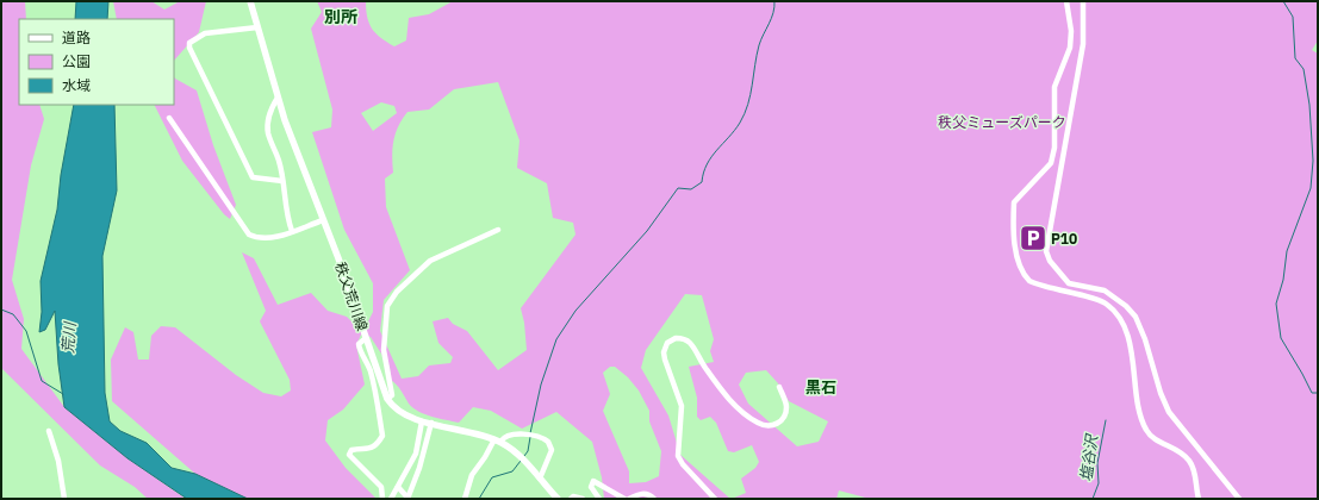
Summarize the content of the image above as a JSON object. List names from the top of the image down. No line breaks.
{"streets":{"main road":["秩父荒川線"]},"districts":["別所","黒石"],"water":["荒川","塩谷沢"],"parks":["秩父ミューズパーク"],"places":{"parking":["P10"]},"legend":["道路","公園","水域"]}
